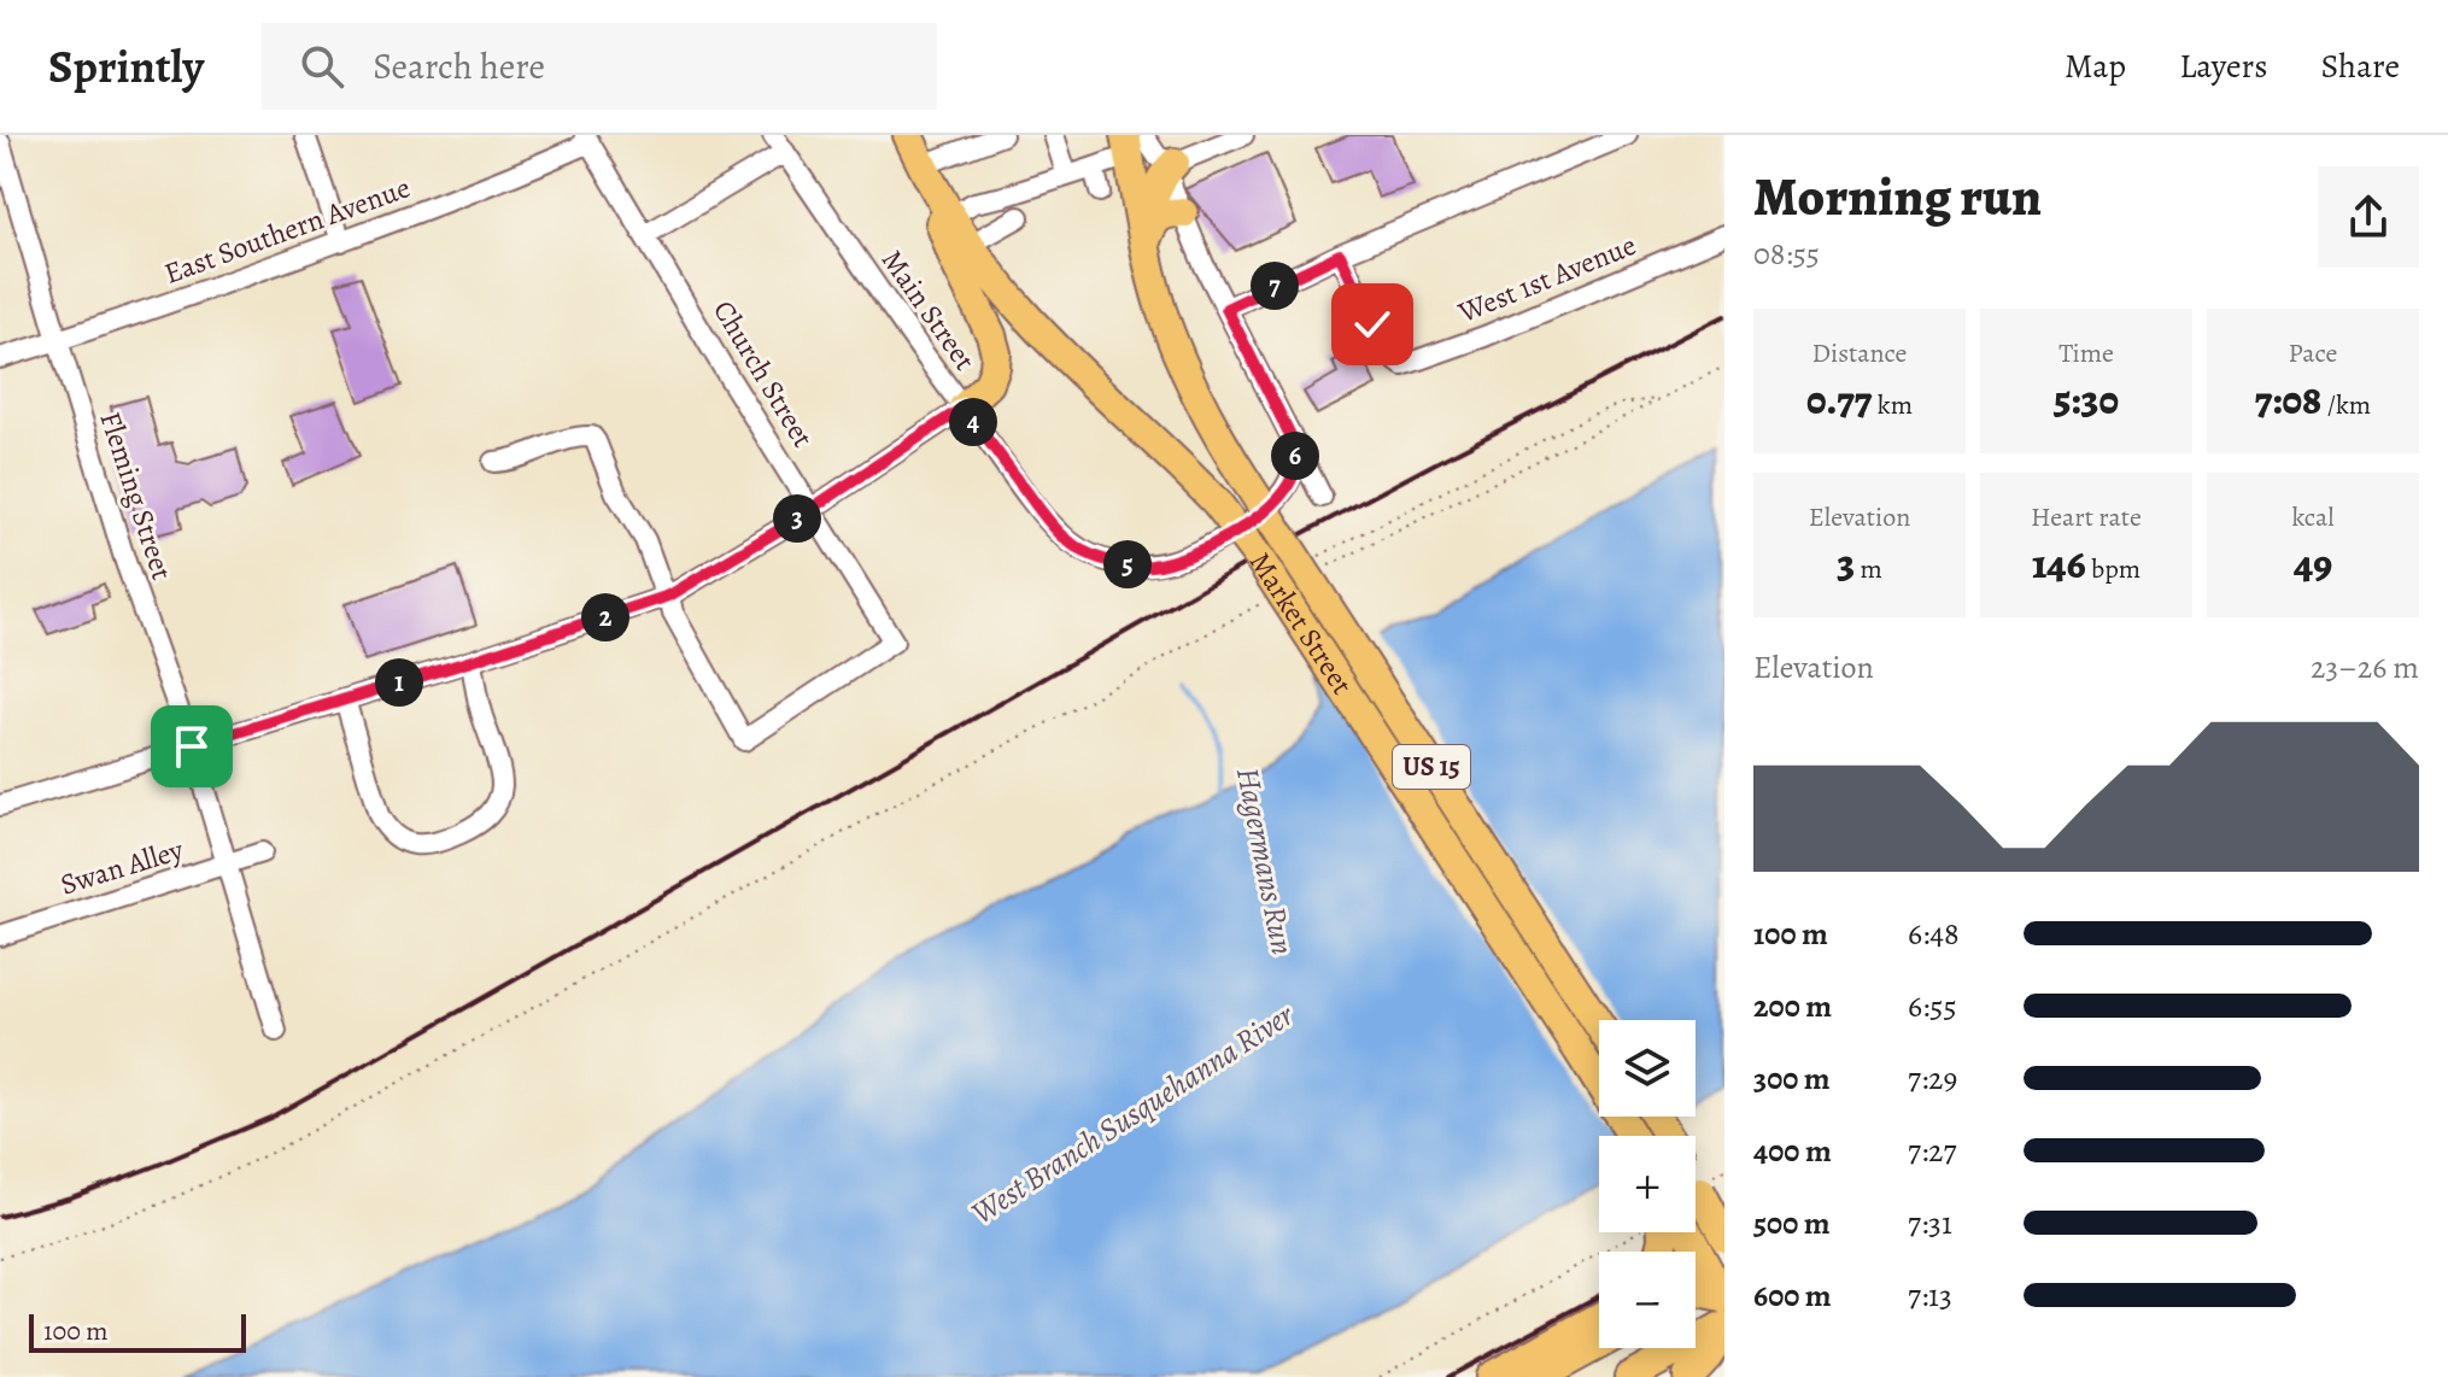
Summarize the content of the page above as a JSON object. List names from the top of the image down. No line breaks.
{"streets":{"highway":["Market Street","US 15"],"street":["East Southern Avenue","West 1st Avenue","Main Street","Church Street","Fleming Street","Swan Alley"]},"crossings":[["East Southern Avenue","Church Street"],["East Southern Avenue","Fleming Street"],["Fleming Street","Swan Alley"]],"water":["Hagermans Run","West Branch Susquehanna River"],"scale_bar":"100 m","page":{"header":"Sprintly","search":"Search here","nav":["Map","Layers","Share"],"heading":["Morning run","08:55"],"pins":["7","4","6","3","5","2","1"],"stats":[["Distance","0.77 km"],["Time","5:30"],["Pace","7:08 /km"],["Elevation","3 m"],["Heart rate","146 bpm"],["kcal","49"]],"chart":["Elevation","23–26 m"],"list":[{"name":"100 m","note":"6:48"},{"name":"200 m","note":"6:55"},{"name":"300 m","note":"7:29"},{"name":"400 m","note":"7:27"},{"name":"500 m","note":"7:31"},{"name":"600 m","note":"7:13"}],"map_buttons":["+","−"],"scale":"100 m"}}
